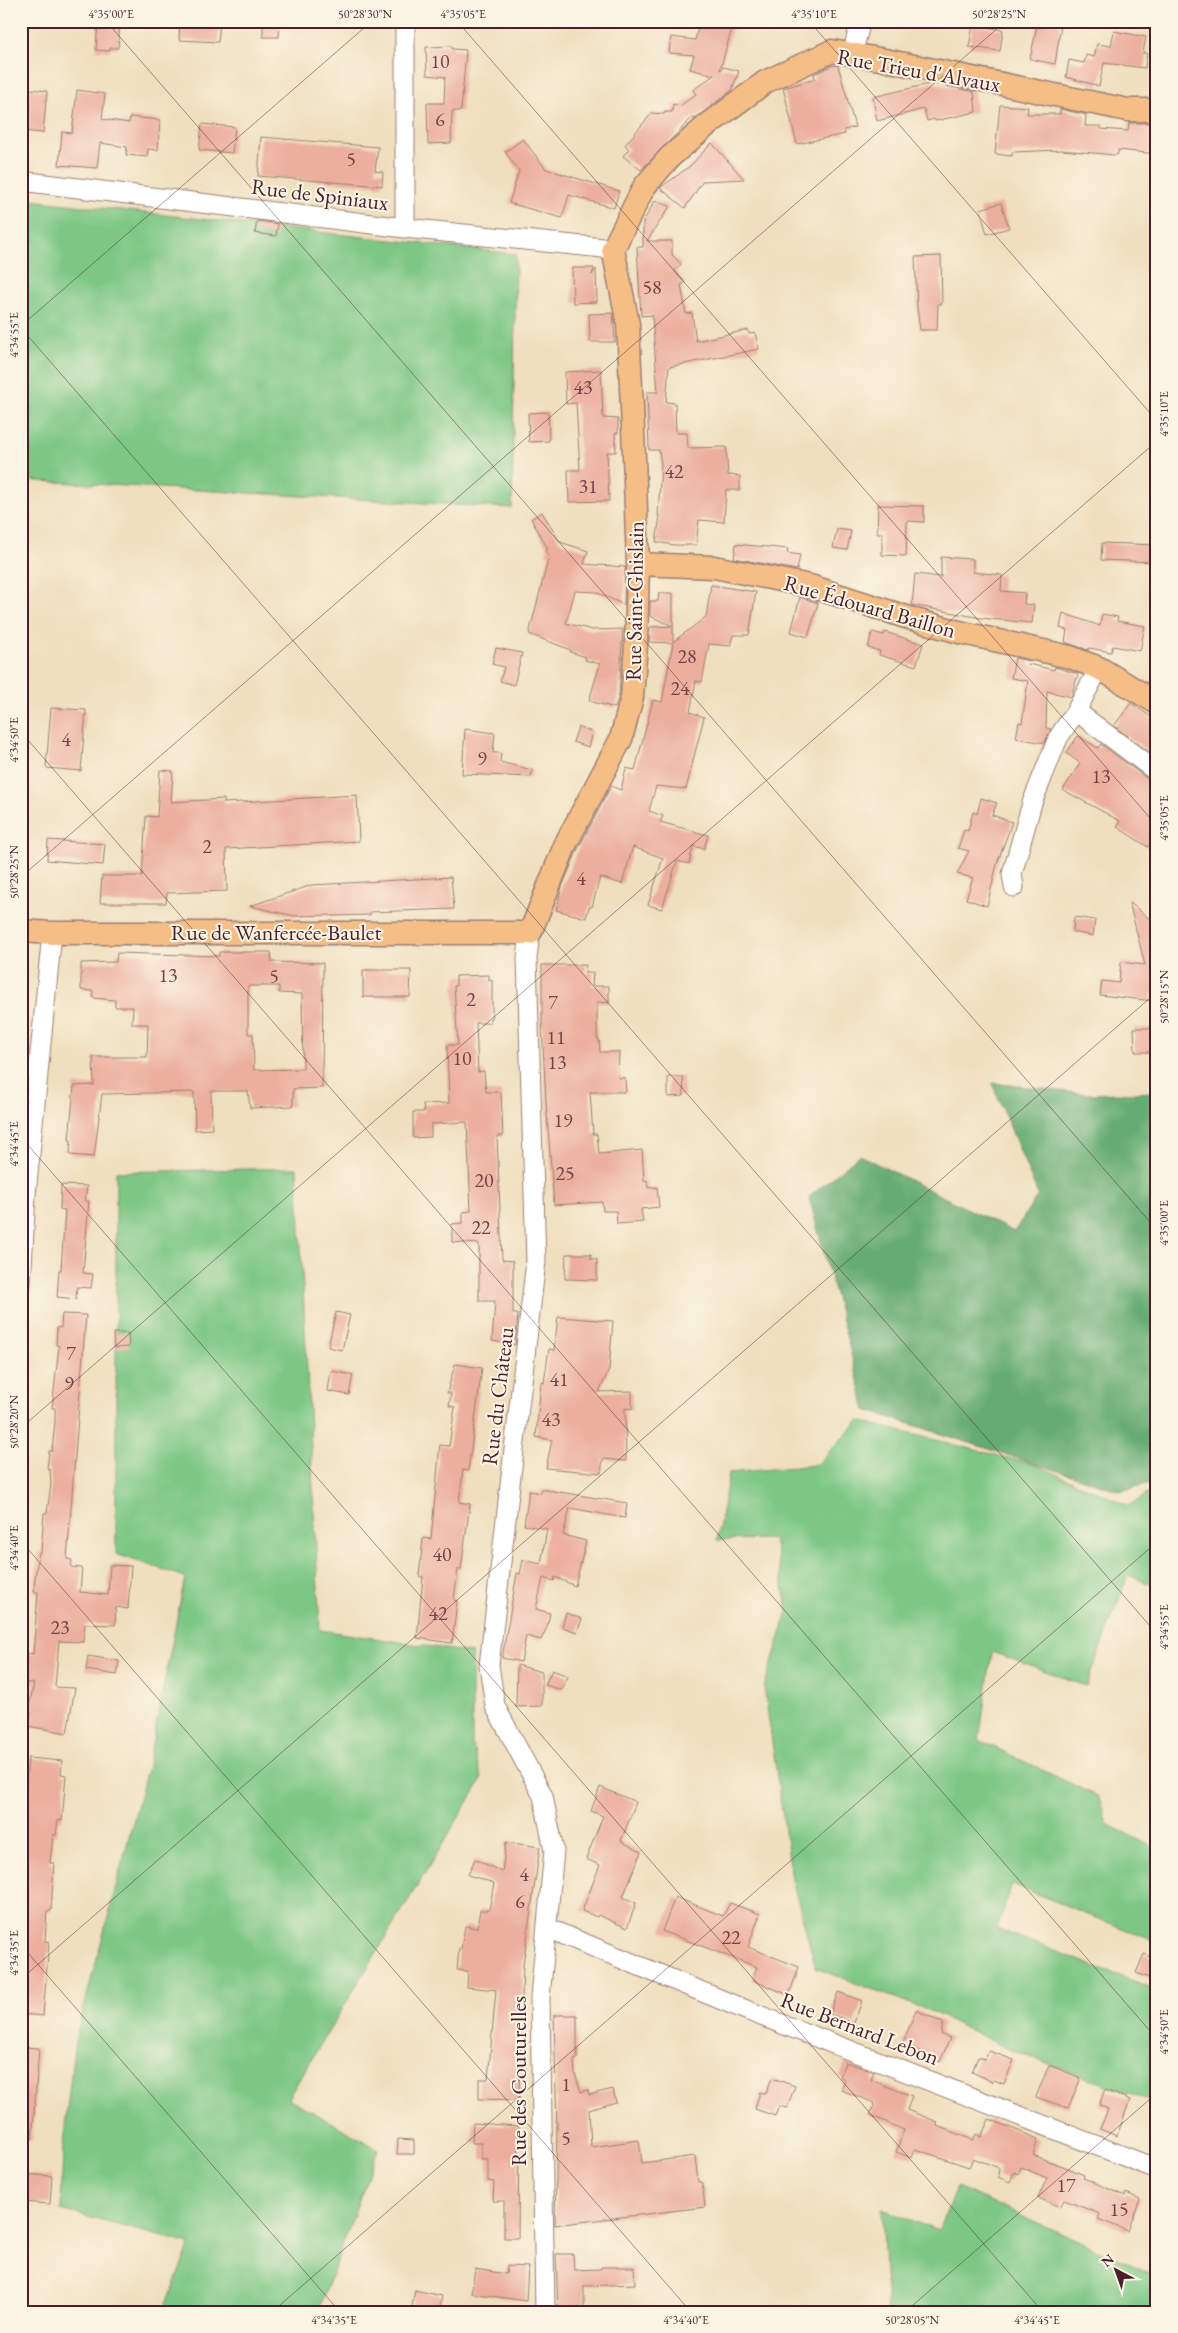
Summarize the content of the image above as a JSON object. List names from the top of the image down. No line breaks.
{"streets":{"main road":["Rue Trieu d'Alvaux","Rue Saint-Ghislain","Rue Édouard Baillon","Rue de Wanfercée-Baulet"],"street":["Rue de Spiniaux","Rue du Château","Rue Bernard Lebon","Rue des Couturelles"]},"crossings":[["Rue Trieu d'Alvaux","Rue de Spiniaux"],["Rue Trieu d'Alvaux","Rue Saint-Ghislain"],["Rue de Spiniaux","Rue Saint-Ghislain"],["Rue Saint-Ghislain","Rue Édouard Baillon"],["Rue Saint-Ghislain","Rue de Wanfercée-Baulet"],["Rue Saint-Ghislain","Rue du Château"],["Rue de Wanfercée-Baulet","Rue du Château"],["Rue du Château","Rue des Couturelles"],["Rue Bernard Lebon","Rue des Couturelles"]],"house_numbers":["10","6","5","58","43","42","31","28","24","4","9","13","2","4","13","5","2","7","11","10","13","19","25","20","22","7","41","9","43","40","42","23","4","6","22","1","5","17","15"],"north":"top left","coordinates":["4°35'00\"E","50°28'30\"N","4°35'05\"E","4°35'10\"E","50°28'25\"N","4°34'55\"E","4°34'50\"E","50°28'15\"N","4°34'45\"E","50°28'20\"N","4°34'40\"E","4°34'35\"E","50°28'05\"N"]}
